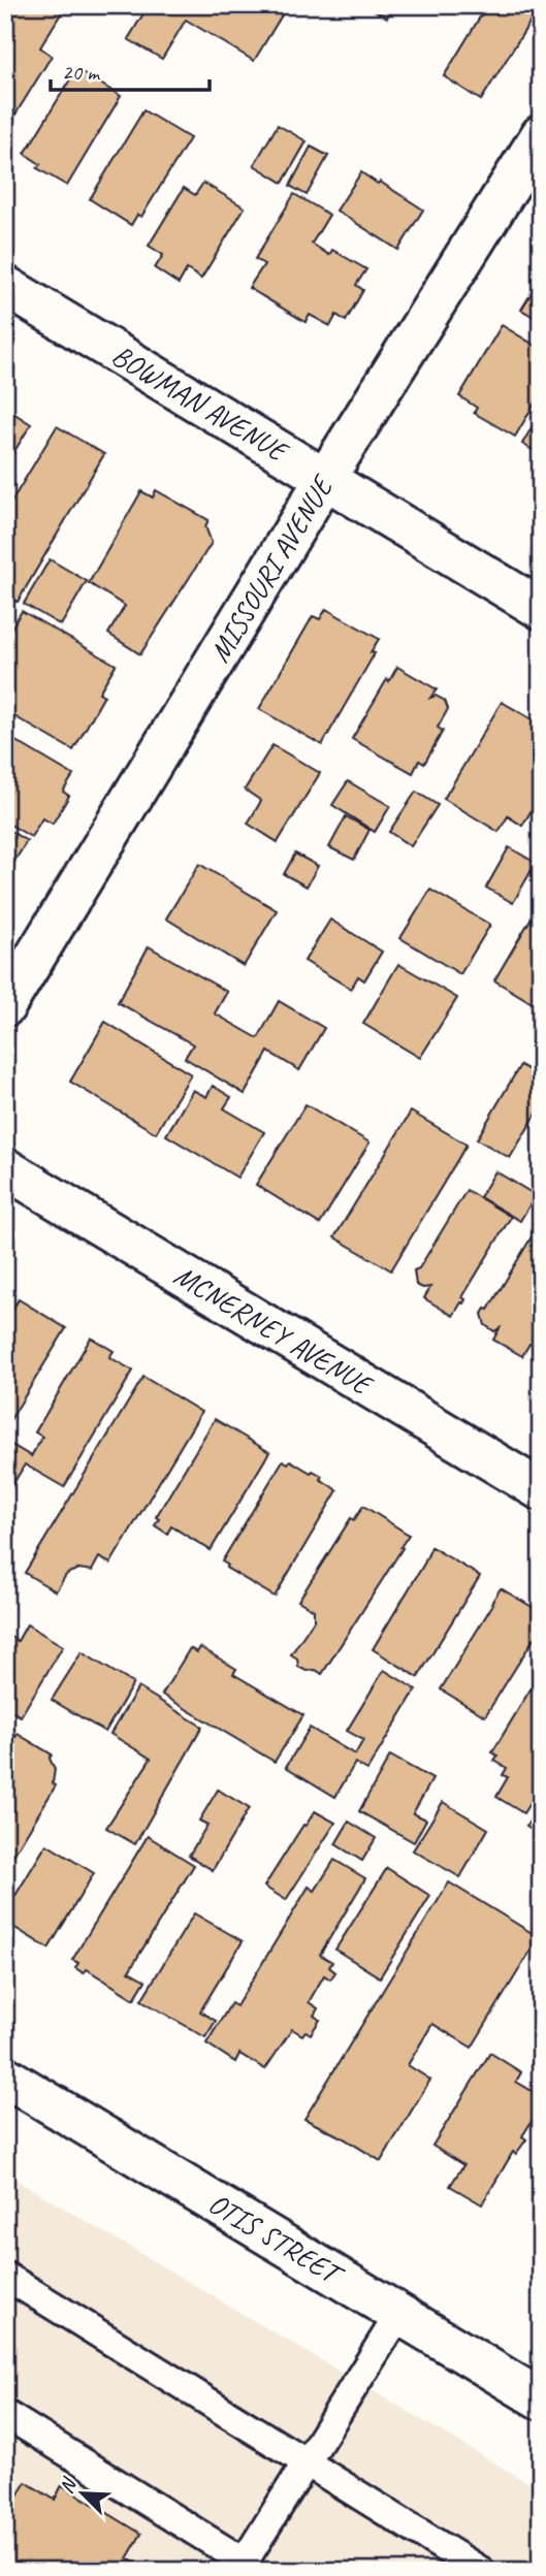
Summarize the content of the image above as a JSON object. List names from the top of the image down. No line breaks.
{"streets":{"street":["BOWMAN AVENUE","MISSOURI AVENUE","MCNERNEY AVENUE","OTIS STREET"]},"crossings":[["BOWMAN AVENUE","MISSOURI AVENUE"]],"scale_bar":"20 m","north":"top left"}
